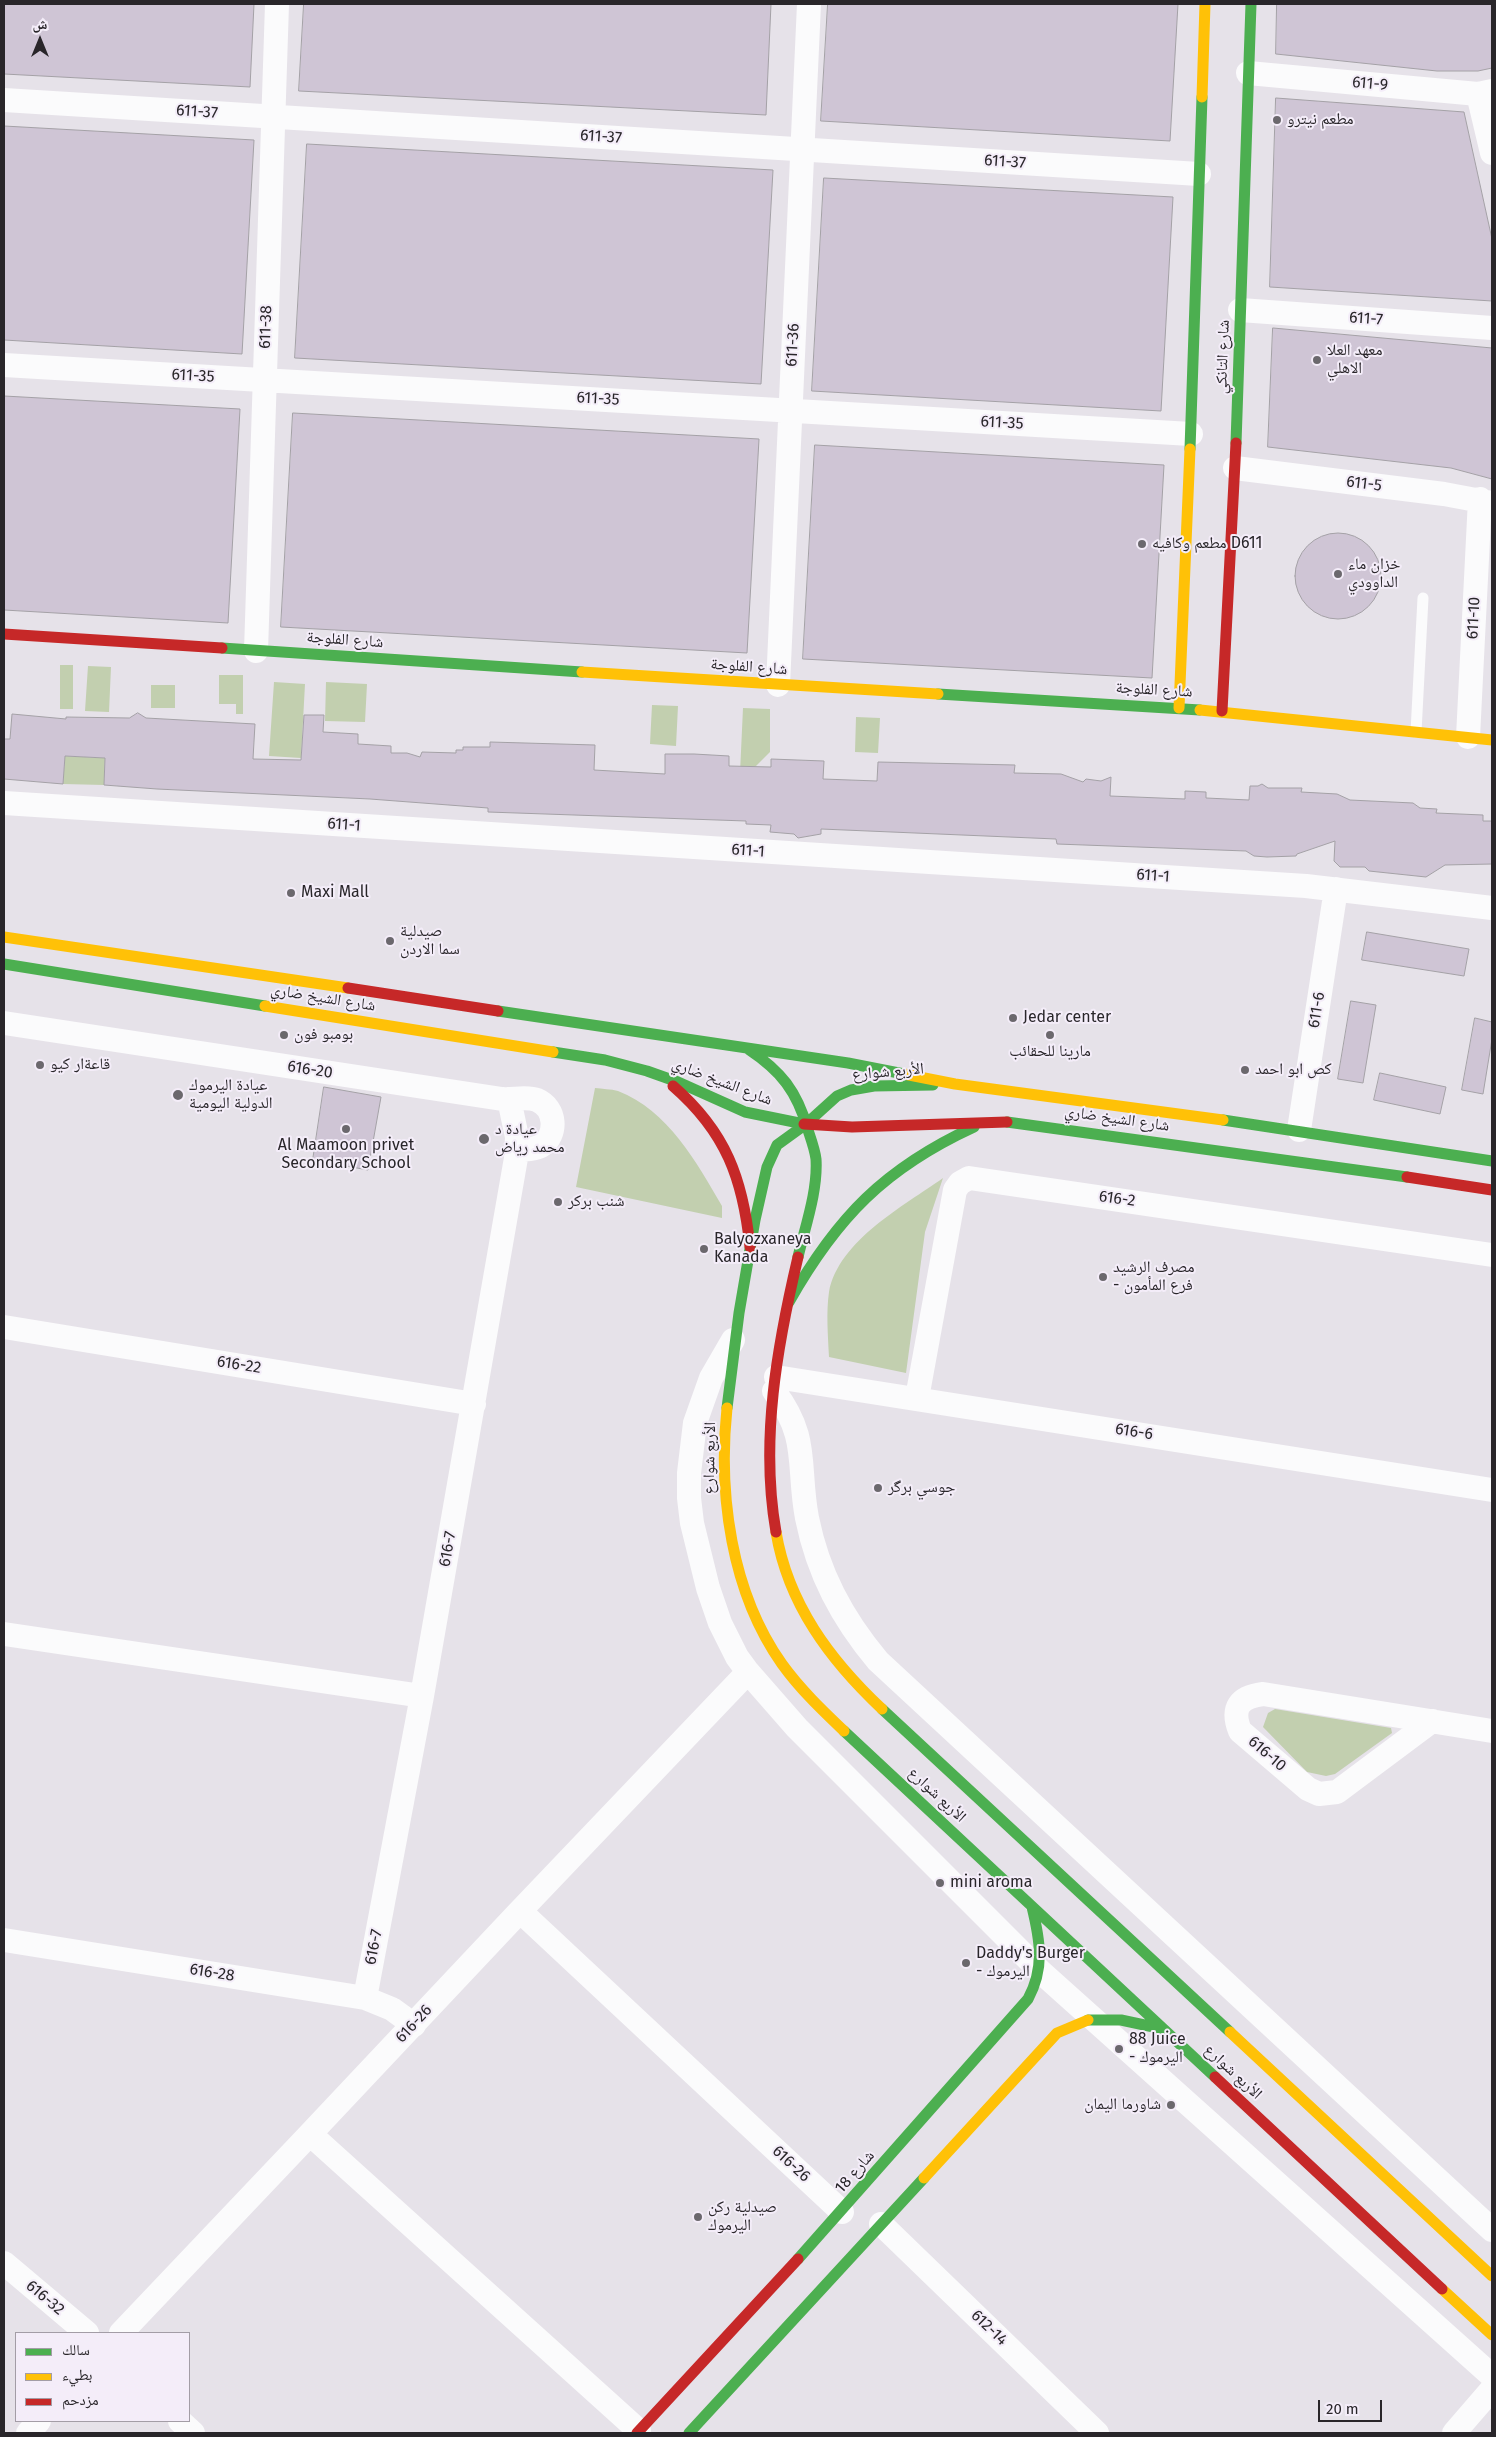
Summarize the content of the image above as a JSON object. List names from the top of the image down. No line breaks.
{"streets":{"main road":["شارع التانكي","شارع الفلوجة","شارع الشيخ ضاري","الأربع شوارع","شارع 18"],"street":["611-9","611-37","611-7","611-38","611-36","611-35","611-5","611-10","611-1","611-6","616-20","616-2","616-22","616-6","616-7","616-10","616-28","616-26","616-32","612-14"]},"crossings":[["611-9","شارع التانكي"],["611-37","611-38"],["611-37","611-36"],["611-37","شارع التانكي"],["611-7","شارع التانكي"],["611-38","611-35"],["611-38","شارع الفلوجة"],["611-36","611-35"],["611-36","شارع الفلوجة"],["شارع التانكي","611-35"],["شارع التانكي","611-5"],["شارع التانكي","شارع الفلوجة"],["611-5","611-10"],["611-10","شارع الفلوجة"],["611-1","611-6"],["شارع الشيخ ضاري","611-6"],["شارع الشيخ ضاري","الأربع شوارع"],["616-20","616-7"],["الأربع شوارع","616-6"],["الأربع شوارع","شارع 18"],["616-2","616-6"],["616-22","616-7"],["616-7","616-28"],["616-28","616-26"],["616-26","شارع 18"]],"places":["مطعم نيترو","معهد العلا الاهلي","مطعم وكافيه D611","خزان ماء الداوودي","Maxi Mall","صيدلية سما الاردن","Jedar center","بومبو فون","مارينا للحقائب","قاعةار كيو","كص ابو احمد","عيادة اليرموك الدولية اليومية","Al Maamoon privet Secondary School","عيادة د محمد رياض","شنب بركر","Balyozxaneya Kanada","مصرف الرشيد - فرع المأمون","جوسي برگر","mini aroma","Daddy's Burger - اليرموك","88 Juice - اليرموك","شاورما اليمان","صيدلية ركن اليرموك"],"legend":["سالك","بطيء","مزدحم"],"scale_bar":"20 m","north":"top"}
